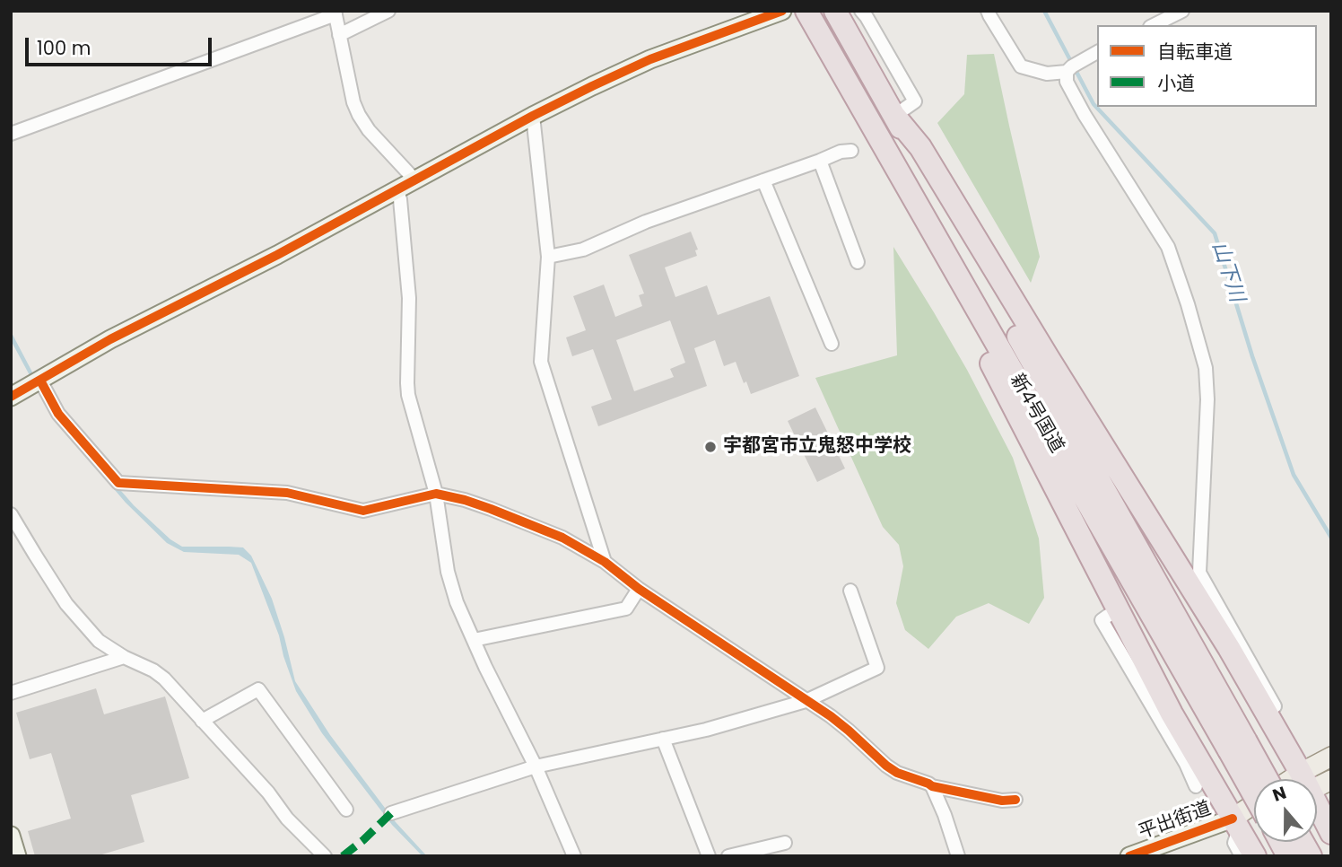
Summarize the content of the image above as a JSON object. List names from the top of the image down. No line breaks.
{"streets":{"highway":["新4号国道"],"street":["平出街道"]},"water":["山下川"],"places":["宇都宮市立鬼怒中学校"],"legend":["自転車道","小道"],"scale_bar":"100 m","north":"top"}
